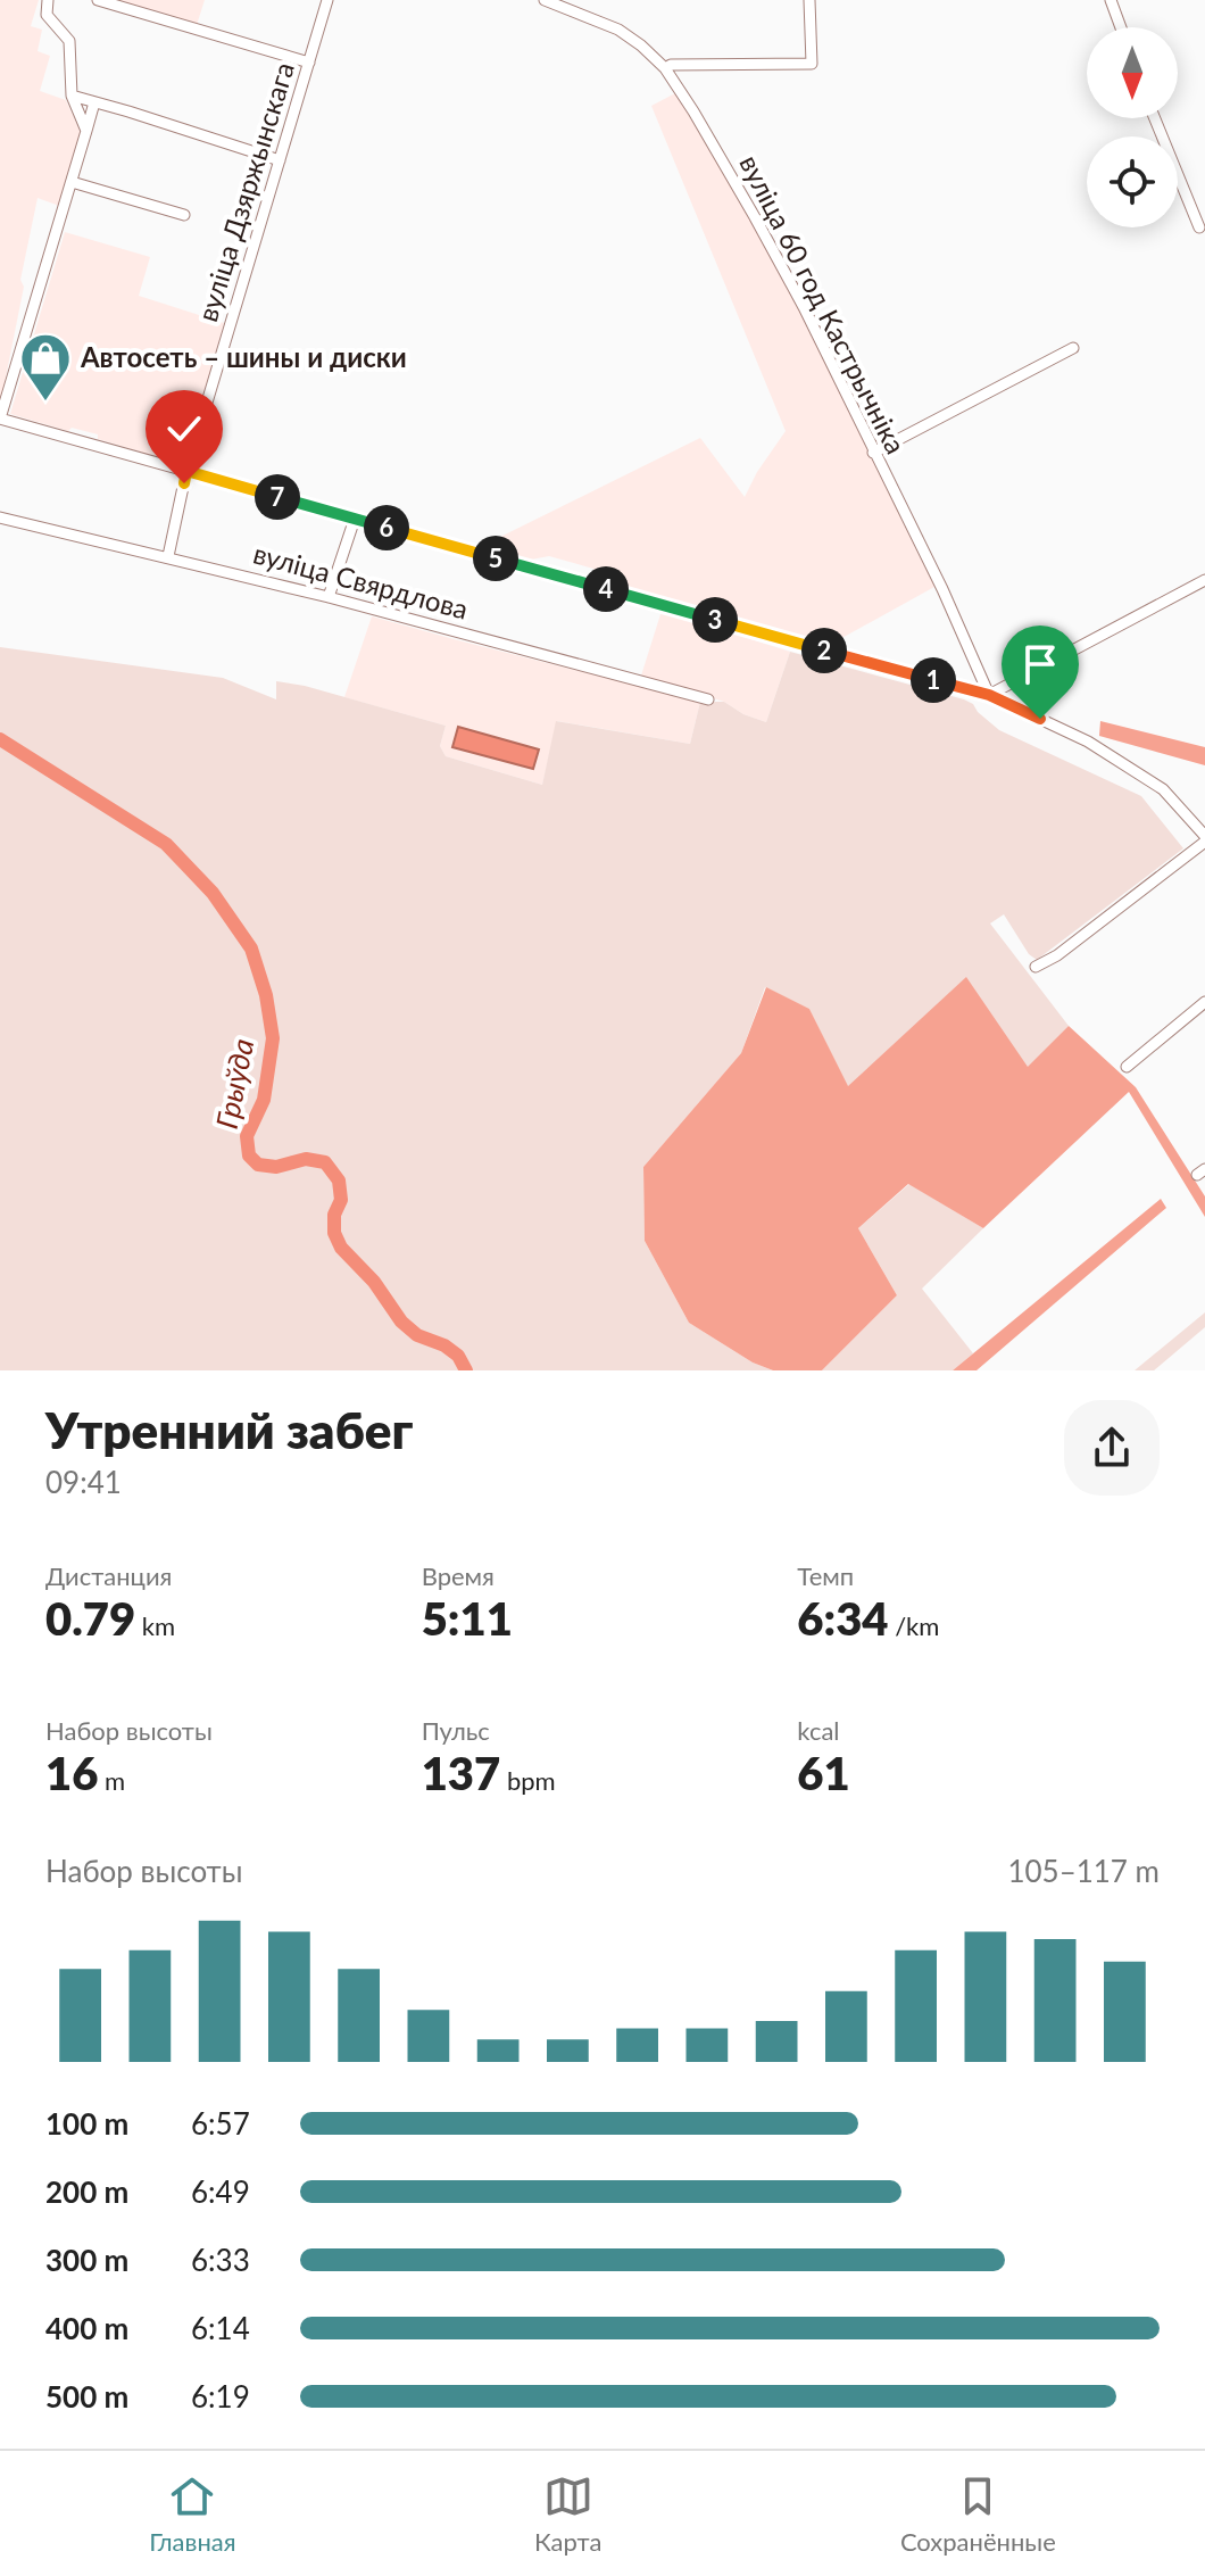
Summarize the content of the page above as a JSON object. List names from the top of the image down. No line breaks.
{"streets":{"street":["вуліца Дзяржынскага","вуліца 60 год Кастрычніка","вуліца Свярдлова"]},"crossings":[["вуліца Дзяржынскага","вуліца Свярдлова"]],"water":["Грыўда"],"places":{"shop":["Автосеть – шины и диски"]},"north":"bottom","page":{"pins":["7","6","5","4","3","2","1"],"heading":["Утренний забег","09:41"],"stats":[["Дистанция","0.79 km"],["Время","5:11"],["Темп","6:34 /km"],["Набор высоты","16 m"],["Пульс","137 bpm"],["kcal","61"]],"chart":["Набор высоты","105–117 m"],"list":[{"name":"100 m","note":"6:57"},{"name":"200 m","note":"6:49"},{"name":"300 m","note":"6:33"},{"name":"400 m","note":"6:14"},{"name":"500 m","note":"6:19"}],"tabs":["Главная","Карта","Сохранённые"]}}
